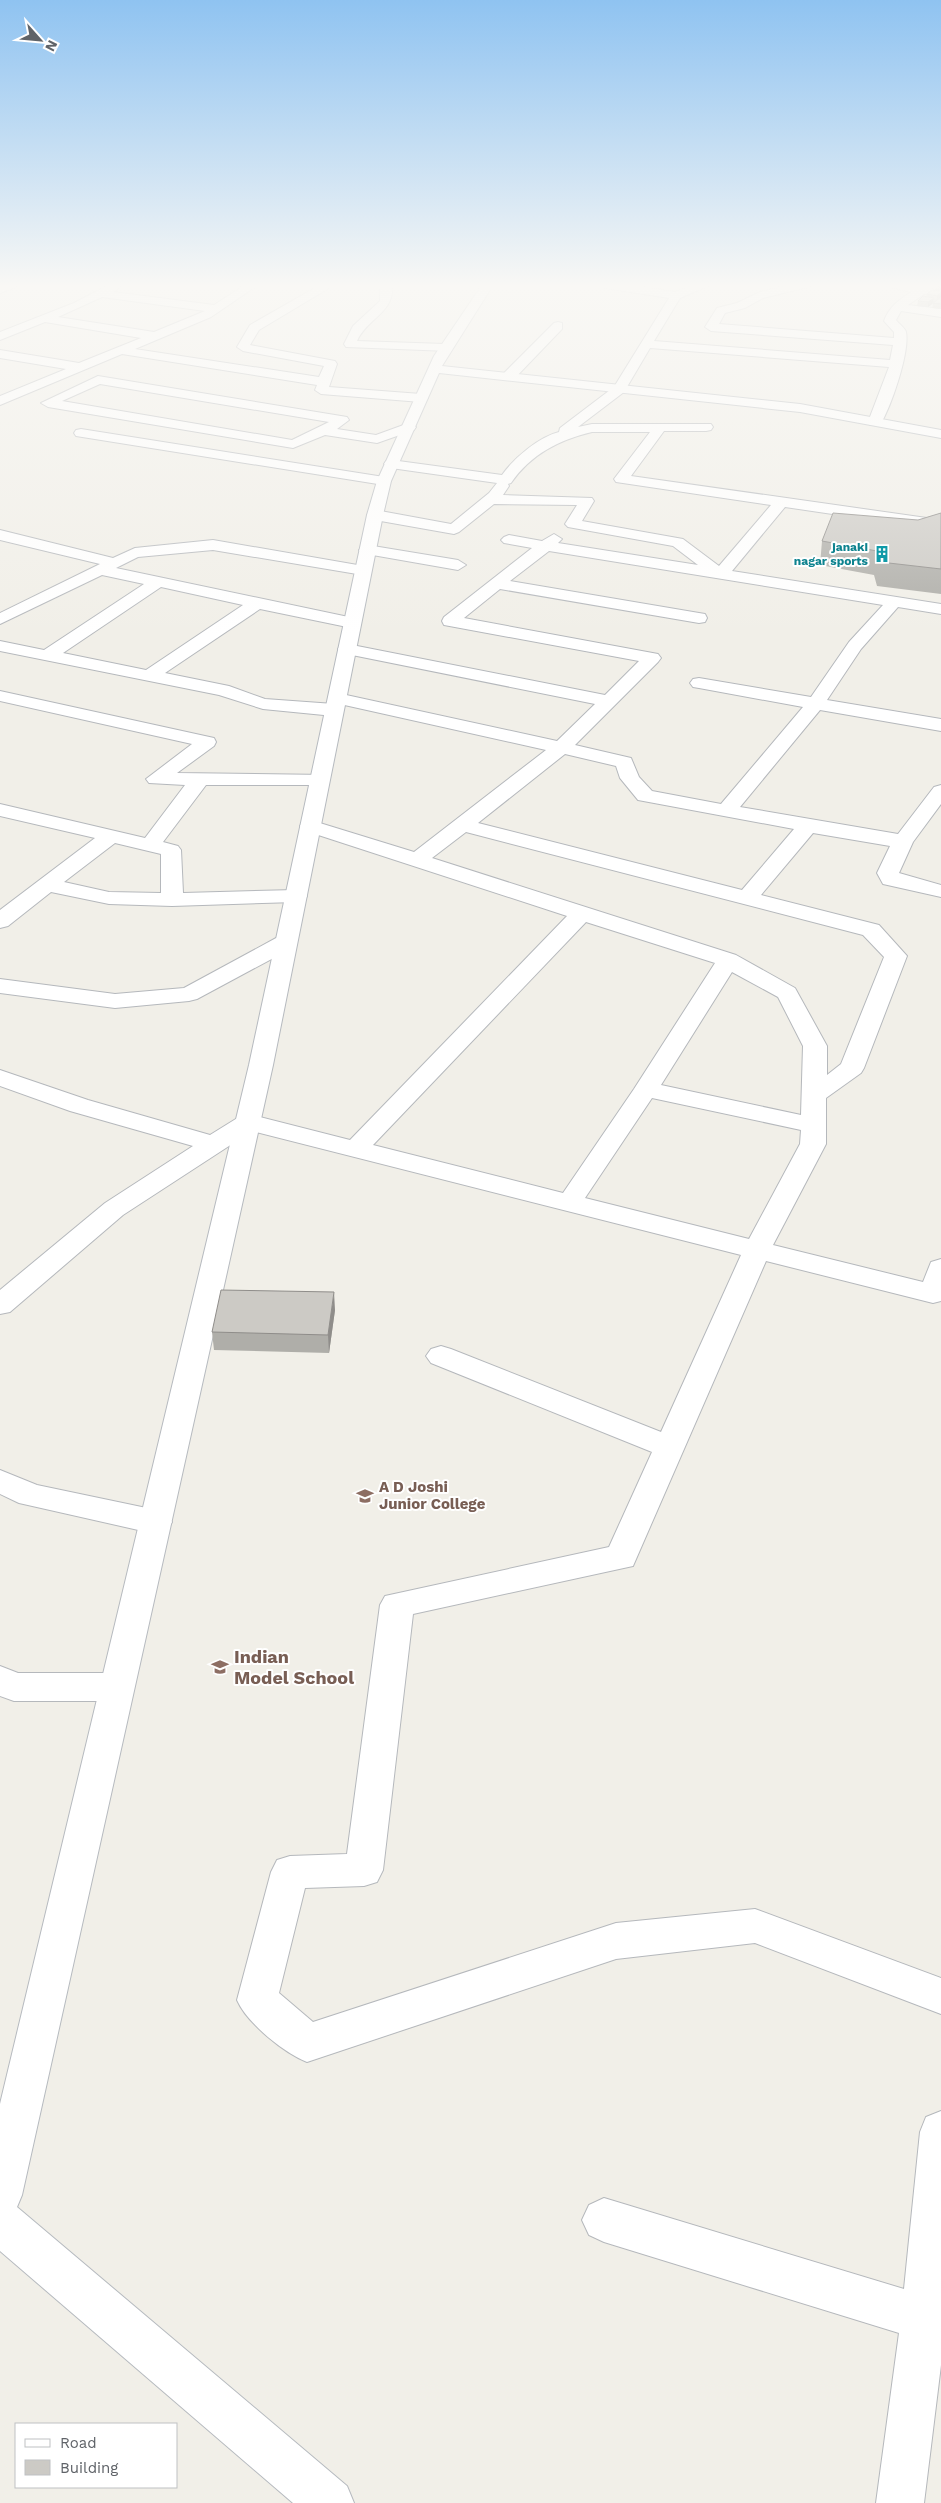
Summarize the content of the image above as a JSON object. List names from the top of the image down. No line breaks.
{"places":{"building":["janaki nagar sports"],"school or university":["A D Joshi Junior College","Indian Model School"]},"legend":["Road","Building"],"north":"bottom right"}
